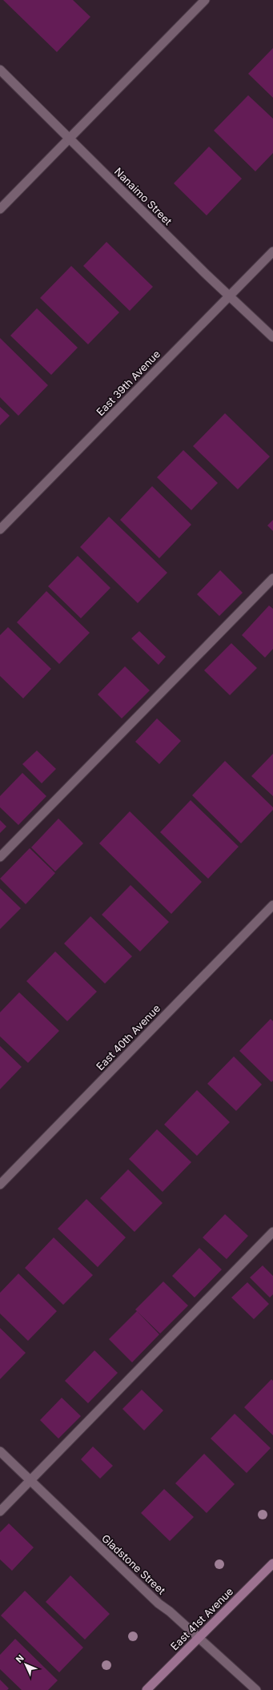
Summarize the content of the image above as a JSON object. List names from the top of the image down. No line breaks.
{"streets":{"main road":["East 41st Avenue"],"street":["Nanaimo Street","East 39th Avenue","East 40th Avenue","Gladstone Street"]},"crossings":[["Nanaimo Street","East 39th Avenue"],["Gladstone Street","East 41st Avenue"]],"north":"top left"}
